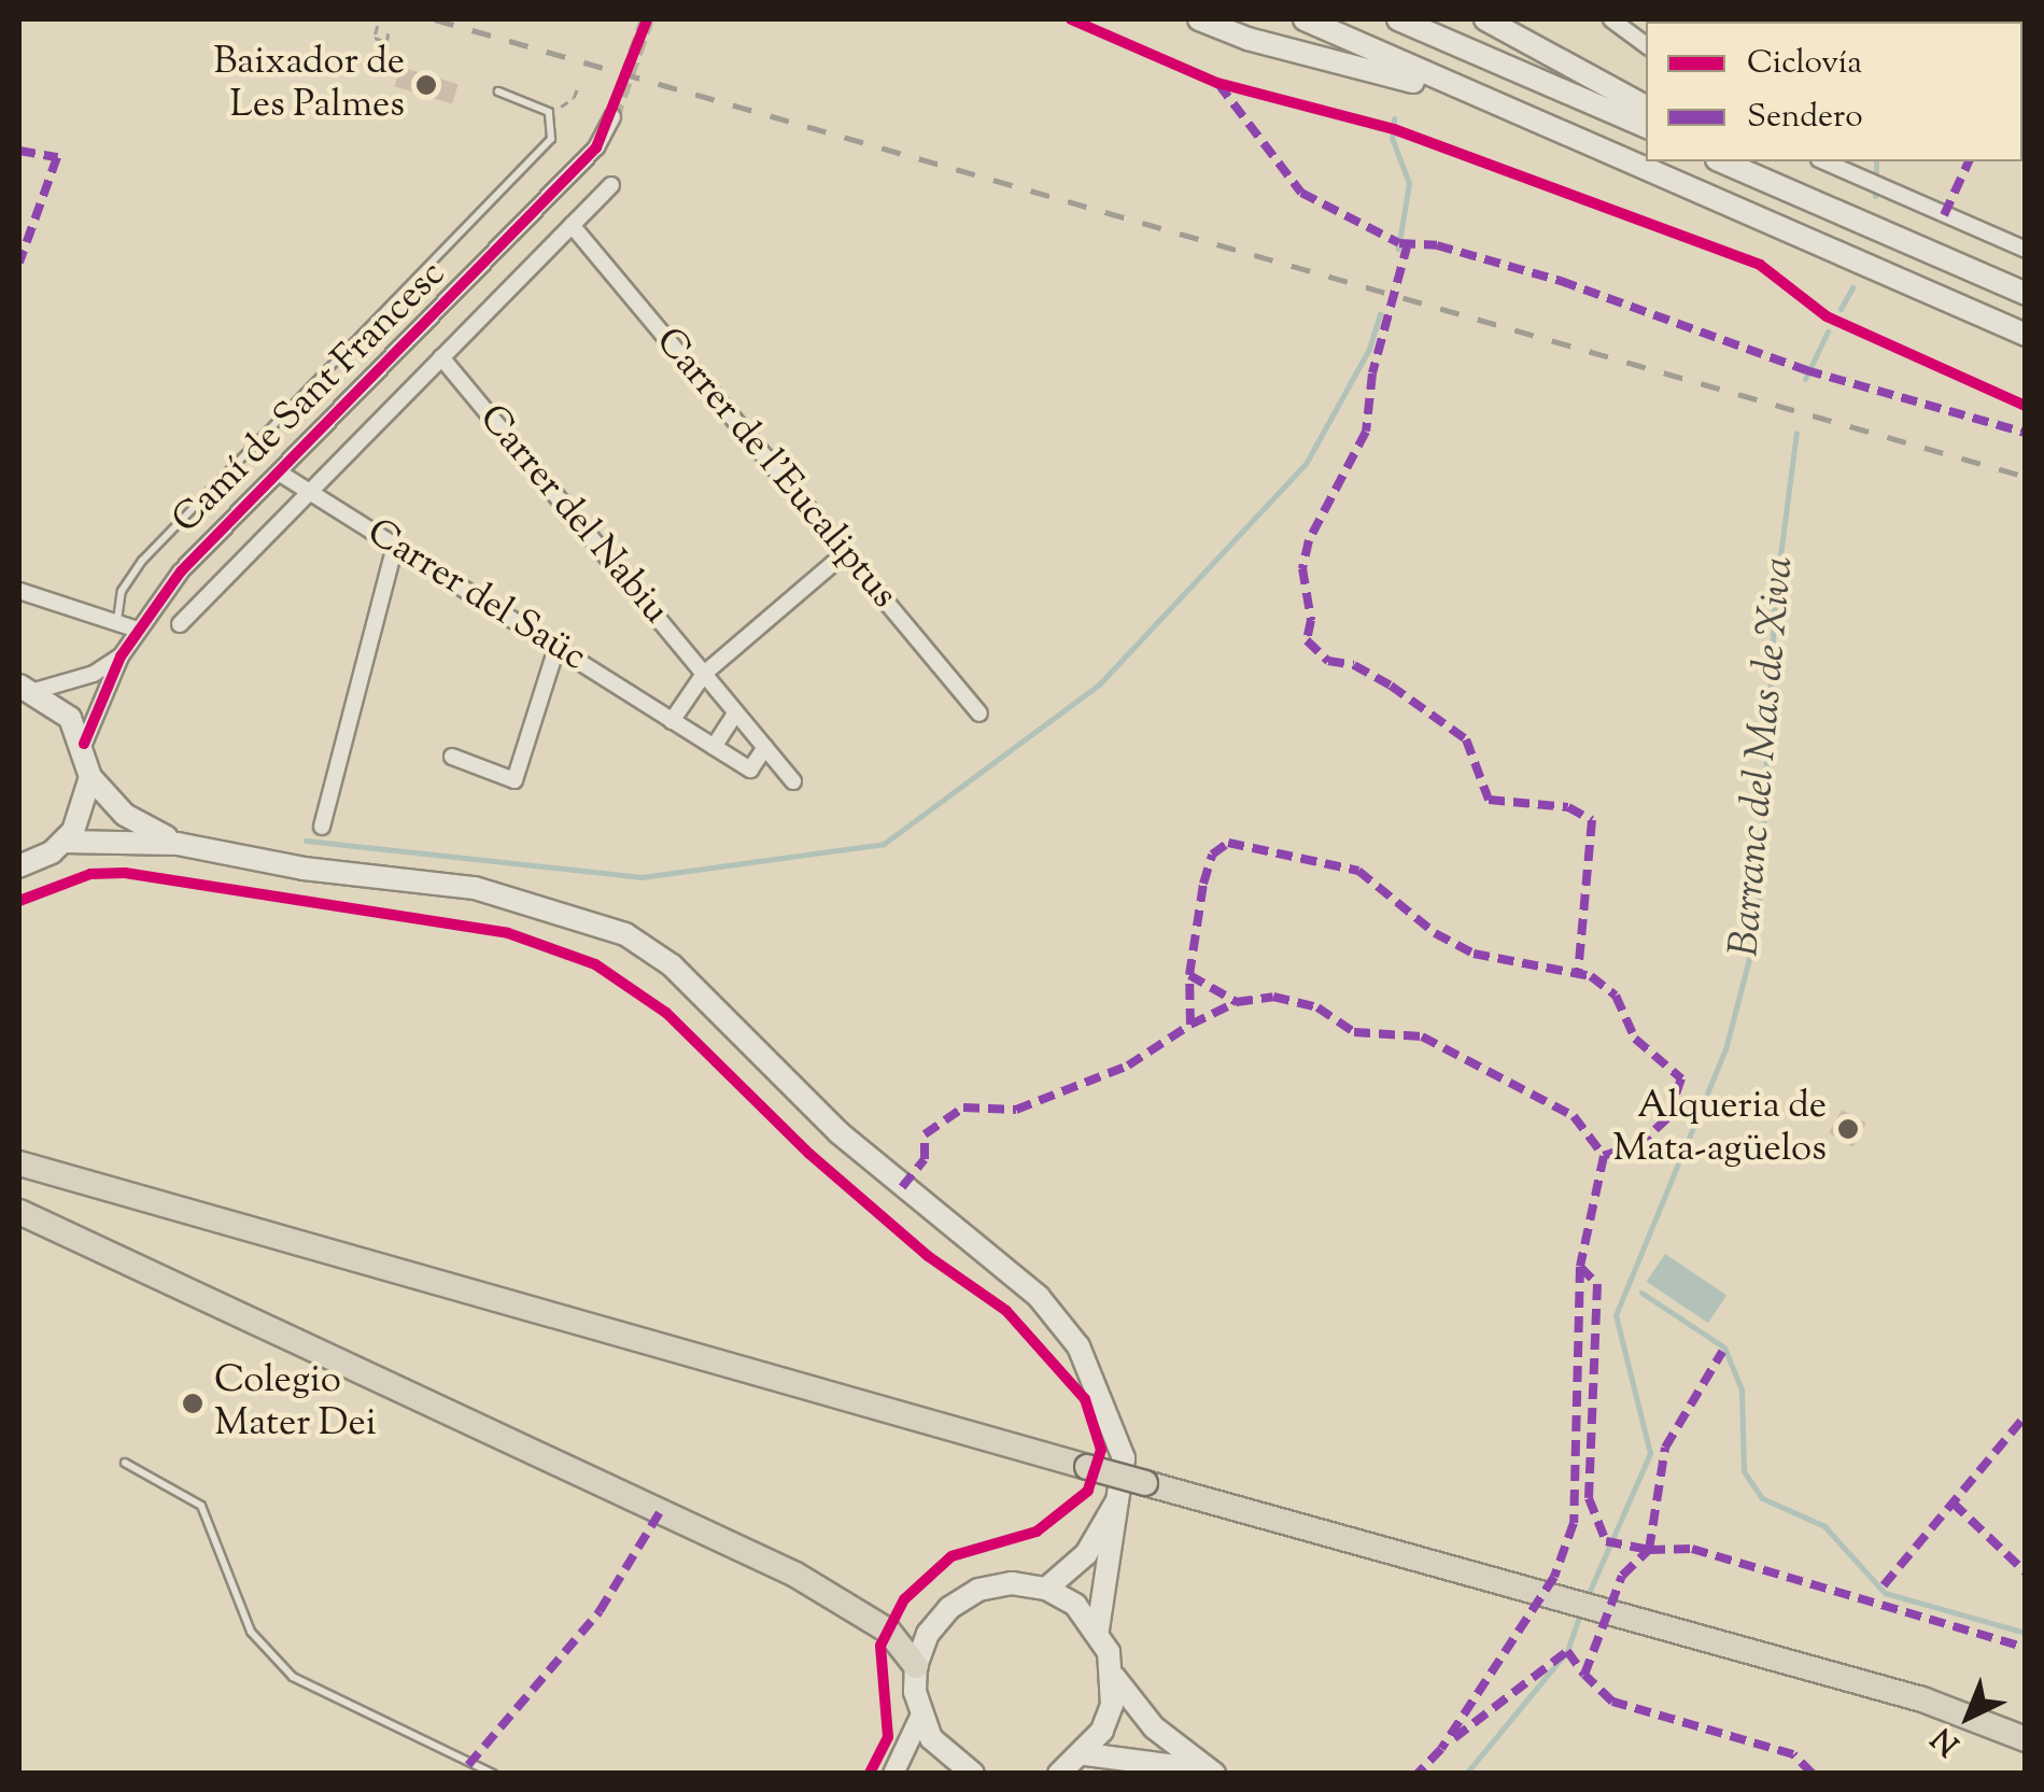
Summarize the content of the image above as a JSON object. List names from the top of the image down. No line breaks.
{"streets":{"street":["Camí de Sant Francesc","Carrer de l'Eucaliptus","Carrer del Nabiu","Carrer del Saüc"]},"crossings":[["Camí de Sant Francesc","Carrer de l'Eucaliptus"],["Camí de Sant Francesc","Carrer del Nabiu"],["Camí de Sant Francesc","Carrer del Saüc"],["Carrer del Nabiu","Carrer del Saüc"]],"water":["Barranc del Mas de Xiva"],"places":["Baixador de Les Palmes","Alqueria de Mata-agüelos","Colegio Mater Dei"],"legend":["Ciclovía","Sendero"],"north":"bottom left"}
